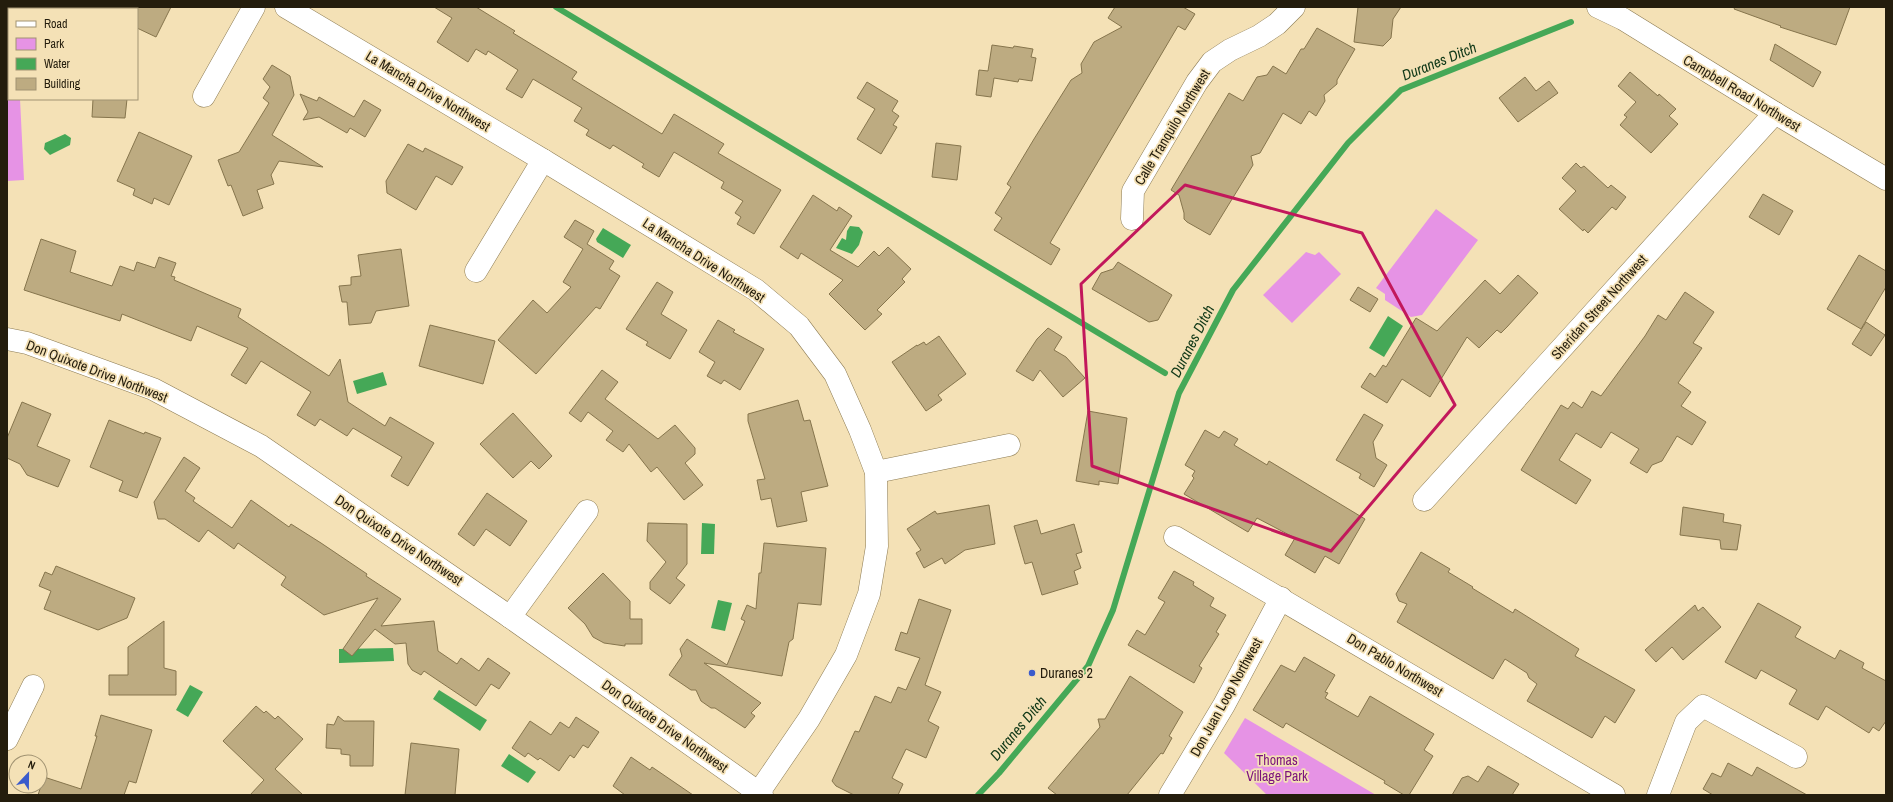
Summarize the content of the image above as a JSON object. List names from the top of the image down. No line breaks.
{"streets":{"street":["La Mancha Drive Northwest","Campbell Road Northwest","Calle Tranquilo Northwest","Sheridan Street Northwest","Don Quixote Drive Northwest","Don Pablo Northwest","Don Juan Loop Northwest"]},"crossings":[["La Mancha Drive Northwest","Don Quixote Drive Northwest"],["Campbell Road Northwest","Sheridan Street Northwest"],["Don Pablo Northwest","Don Juan Loop Northwest"]],"water":["Duranes Ditch"],"parks":["Thomas Village Park"],"places":["Duranes 2"],"legend":["Road","Park","Water","Building"],"north":"top"}
